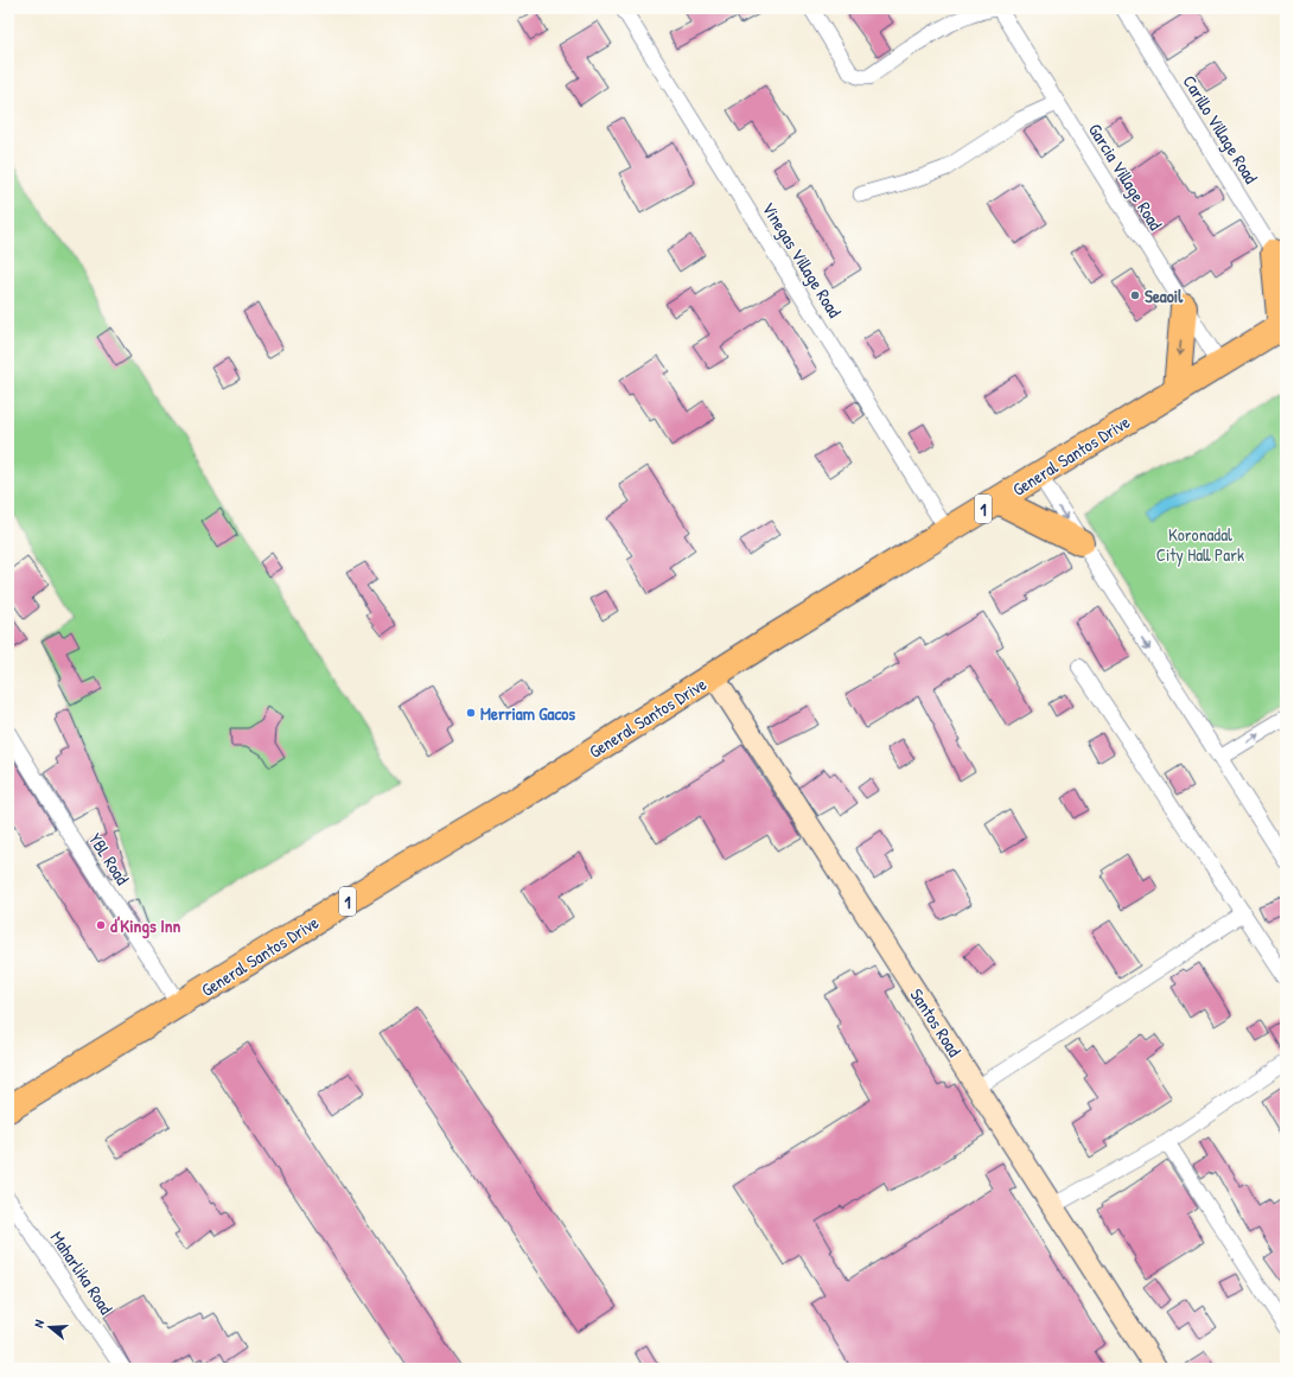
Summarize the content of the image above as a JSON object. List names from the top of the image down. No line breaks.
{"streets":{"highway":["General Santos Drive","1"],"street":["Carillo Village Road","Garcia Village Road","Vinegas Village Road","YBL Road","Santos Road","Maharlika Road"]},"crossings":[["Garcia Village Road","General Santos Drive"],["Vinegas Village Road","General Santos Drive"],["General Santos Drive","YBL Road"],["General Santos Drive","Santos Road"]],"parks":["Koronadal City Hall Park"],"places":["Seaoil","Merriam Gacos","d'Kings Inn"],"north":"left"}
